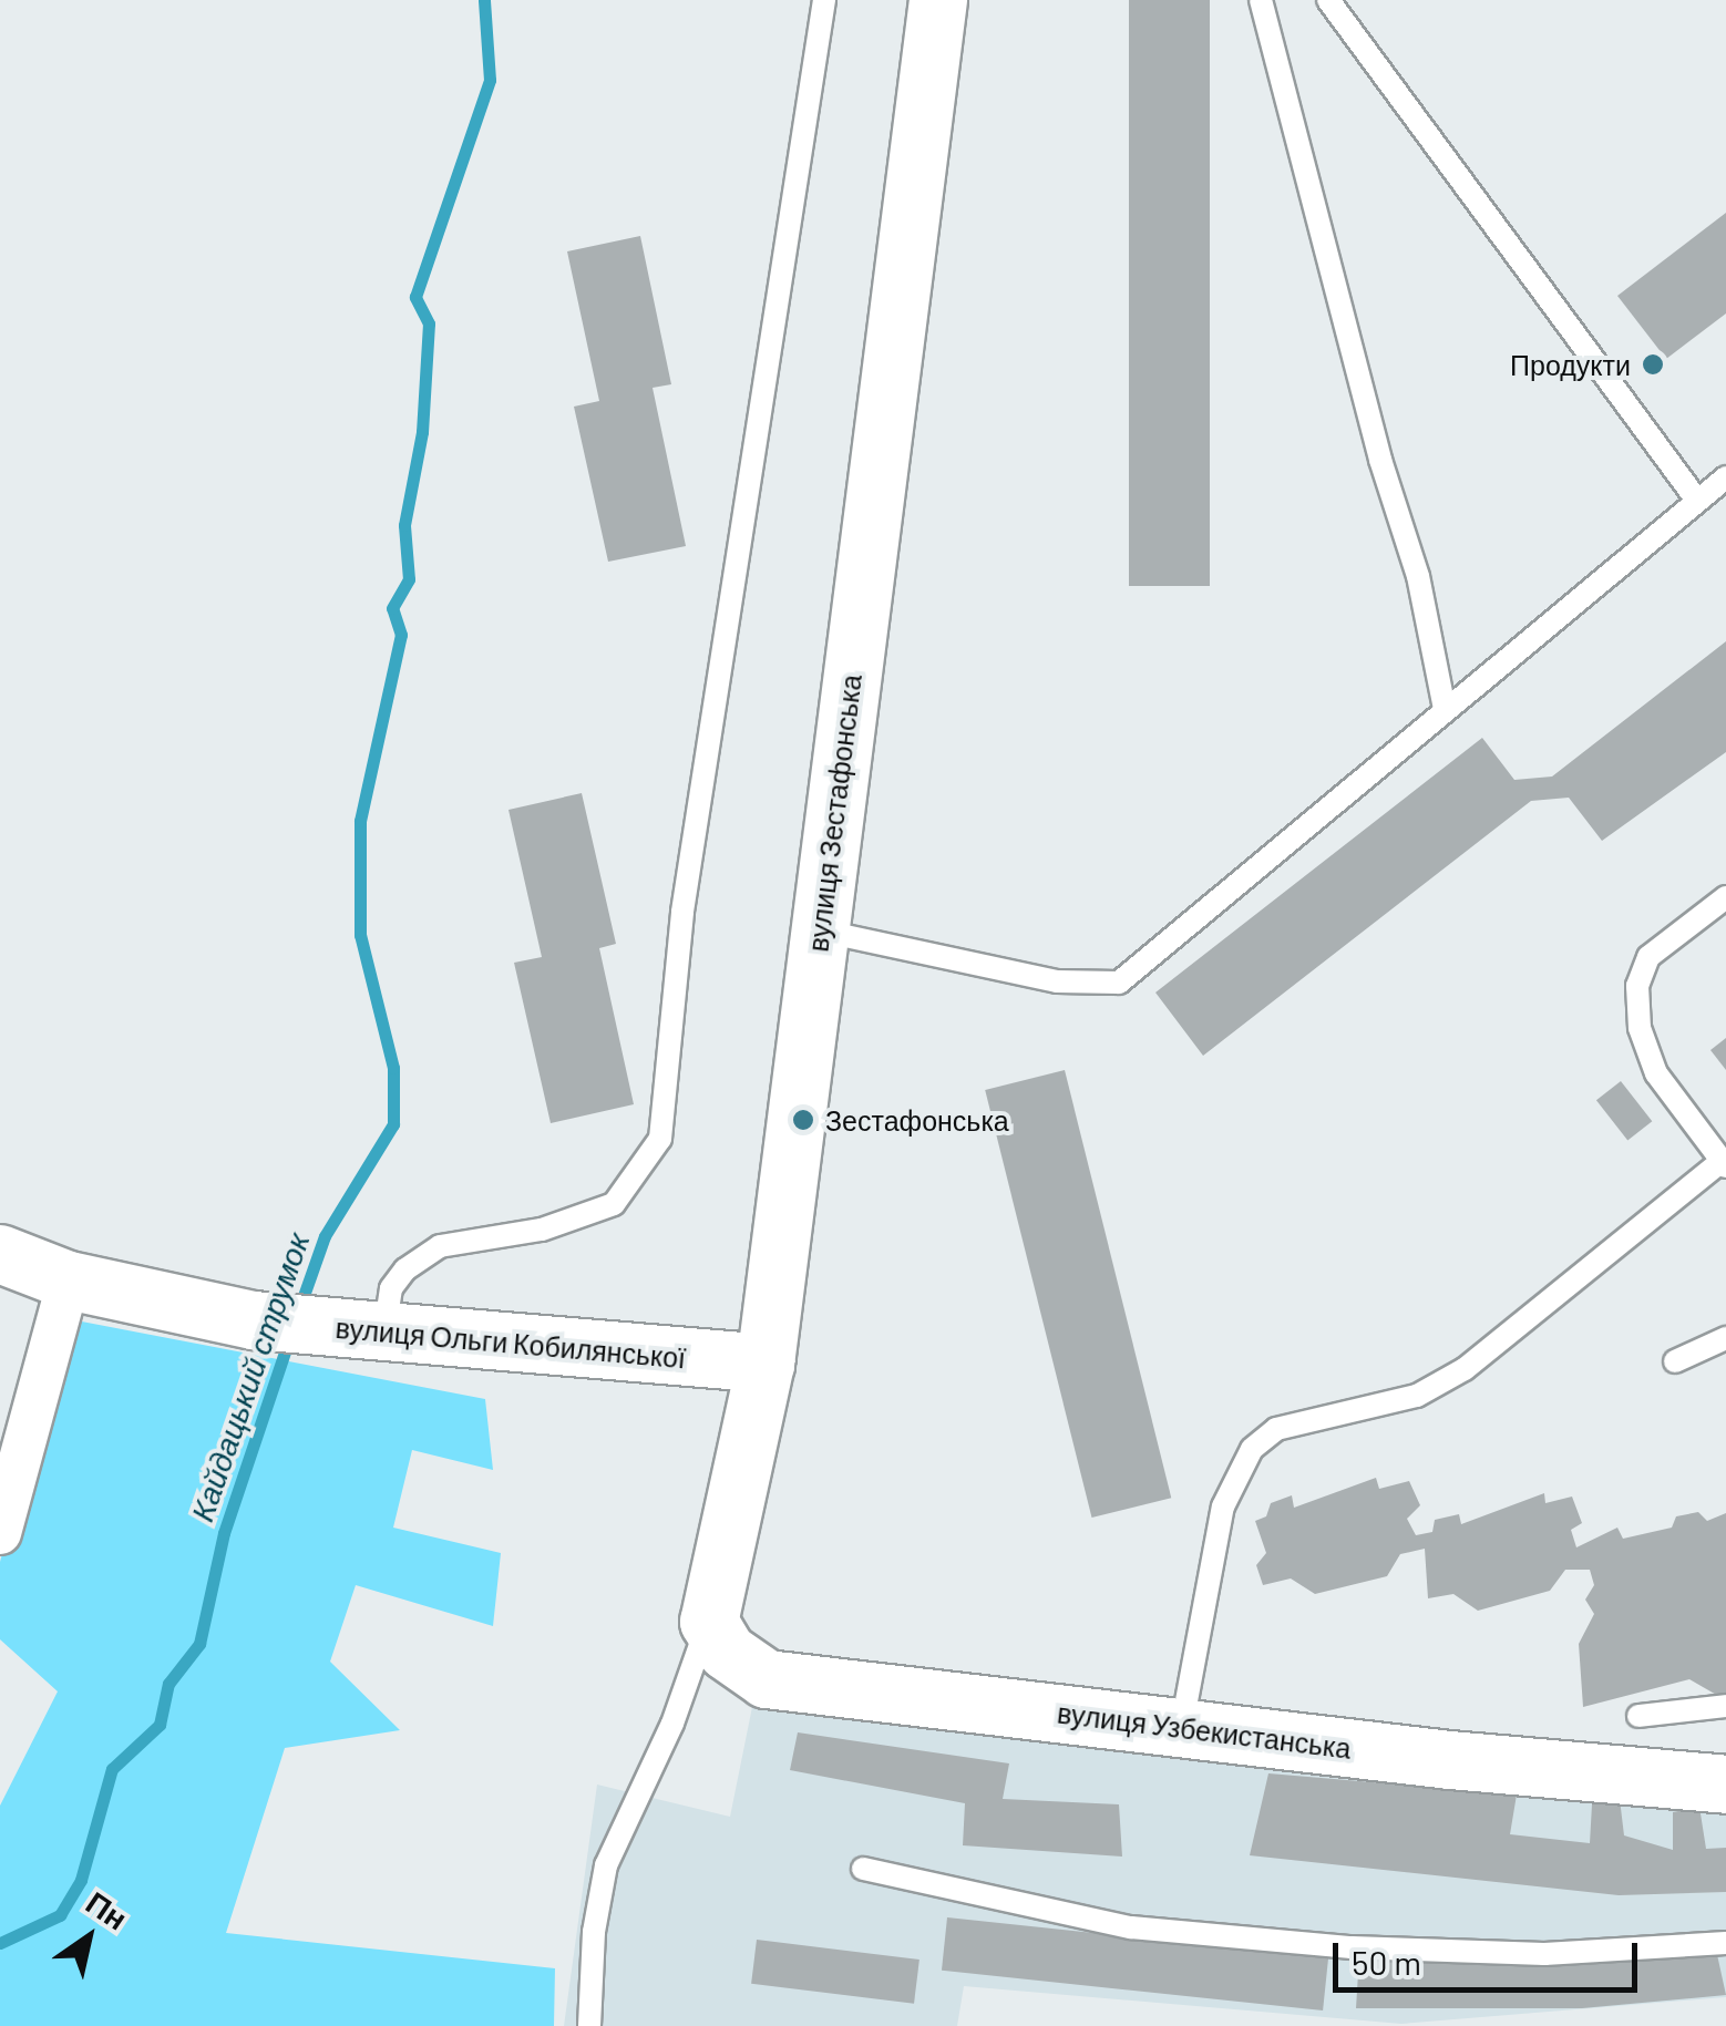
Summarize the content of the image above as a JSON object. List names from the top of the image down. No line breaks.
{"streets":{"street":["вулиця Зестафонська","вулиця Ольги Кобилянської","вулиця Узбекистанська"]},"crossings":[["вулиця Зестафонська","вулиця Ольги Кобилянської"],["вулиця Зестафонська","вулиця Узбекистанська"]],"water":["Кайдацький струмок"],"places":["Продукти","Зестафонська"],"scale_bar":"50 m","north":"top right"}
